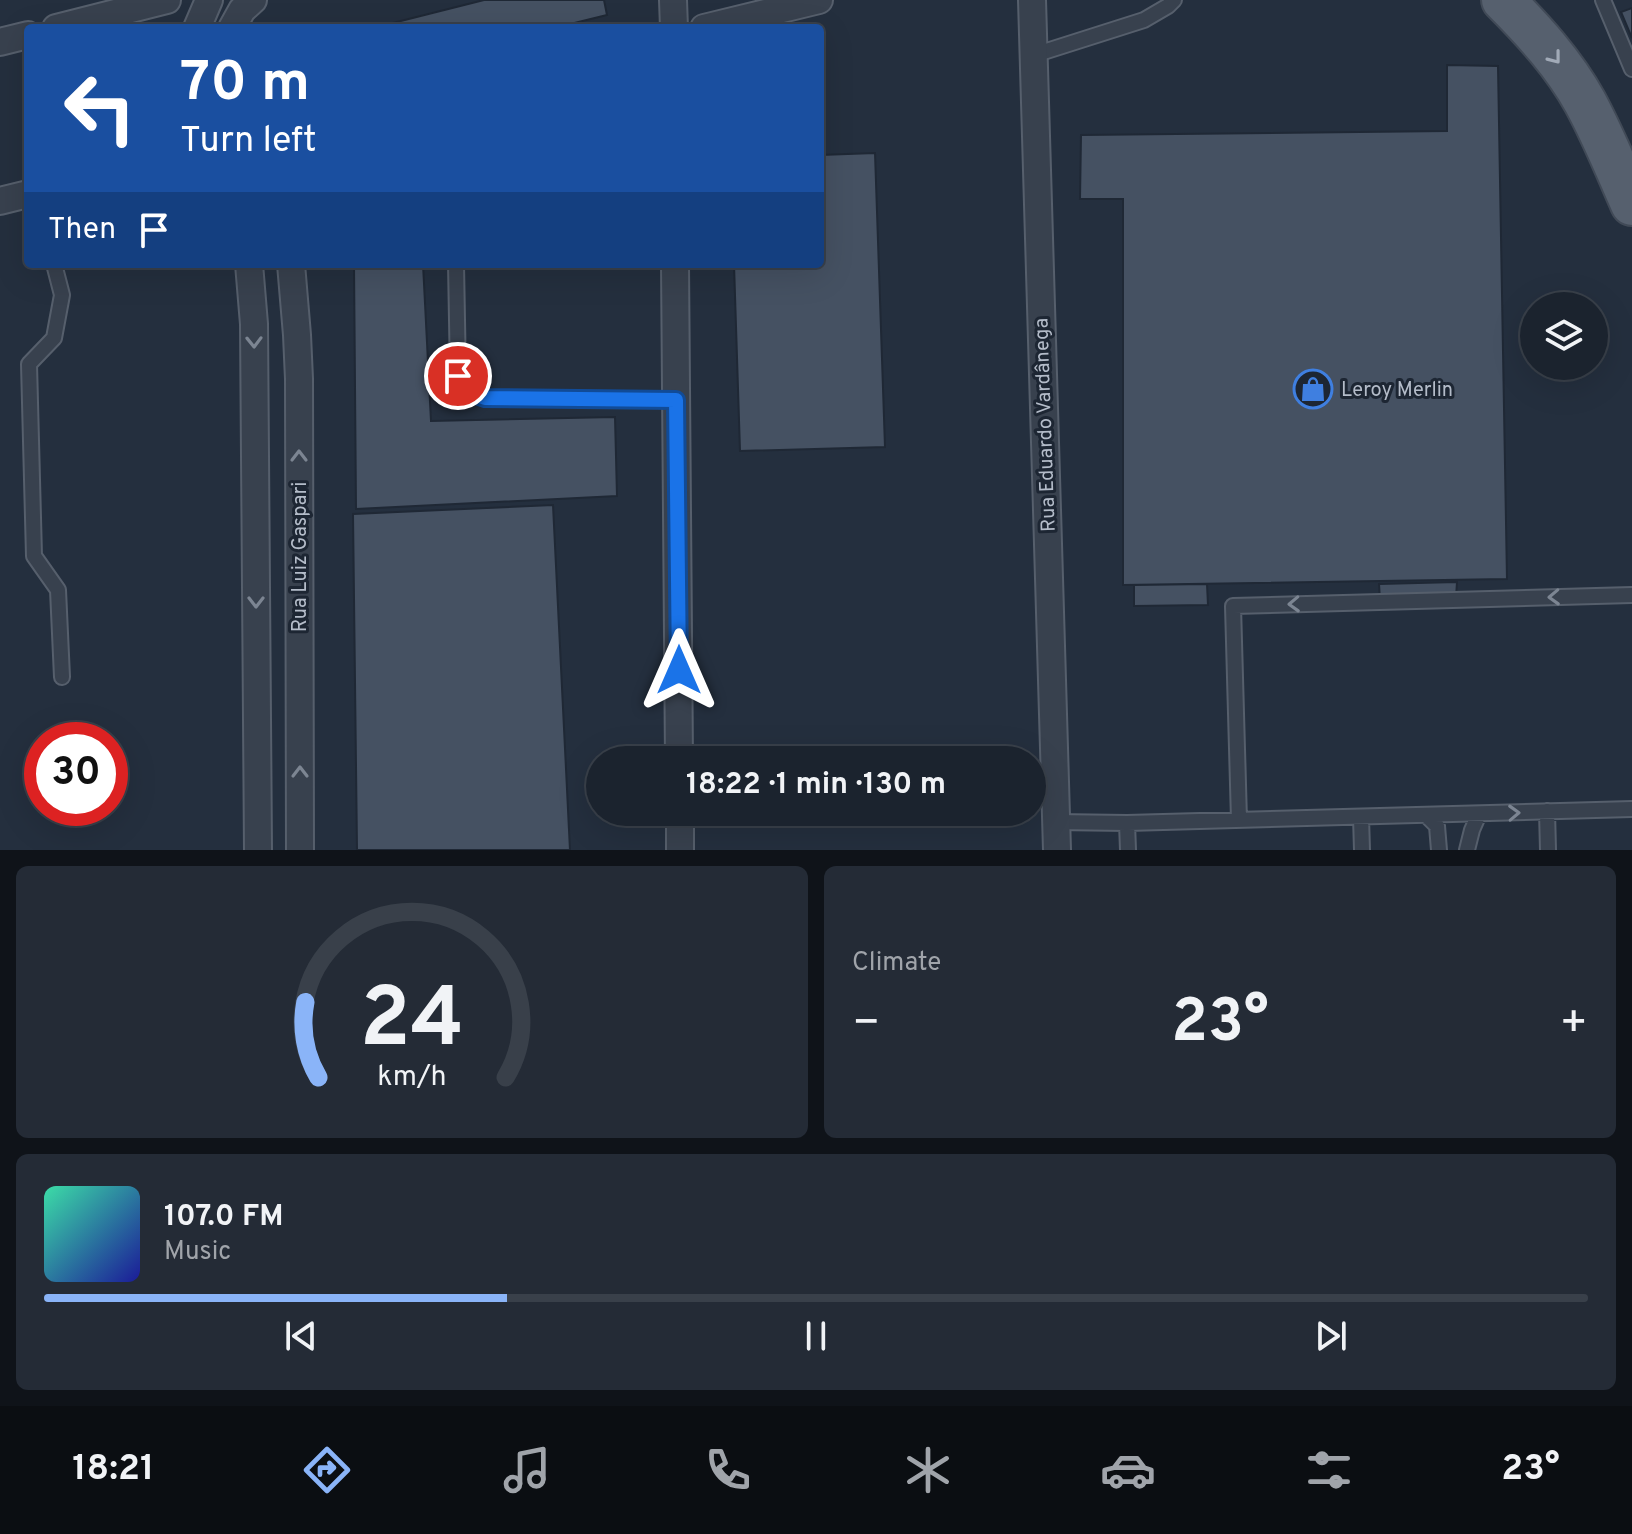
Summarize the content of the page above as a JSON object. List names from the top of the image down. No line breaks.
{"streets":{"street":["Rua Eduardo Vardânega","Rua Luiz Gaspari"]},"places":{"shop":["Leroy Merlin"]},"page":{"turn":["70 m","Turn left"],"then":"Then","limit":"30","trip":"18:22 · 1 min · 130 m","tile":"Climate","heat":["−","23°","+"],"song":["107.0 FM","Music"],"tabs":["18:21","23°"],"gauge":["24","km/h"]}}
